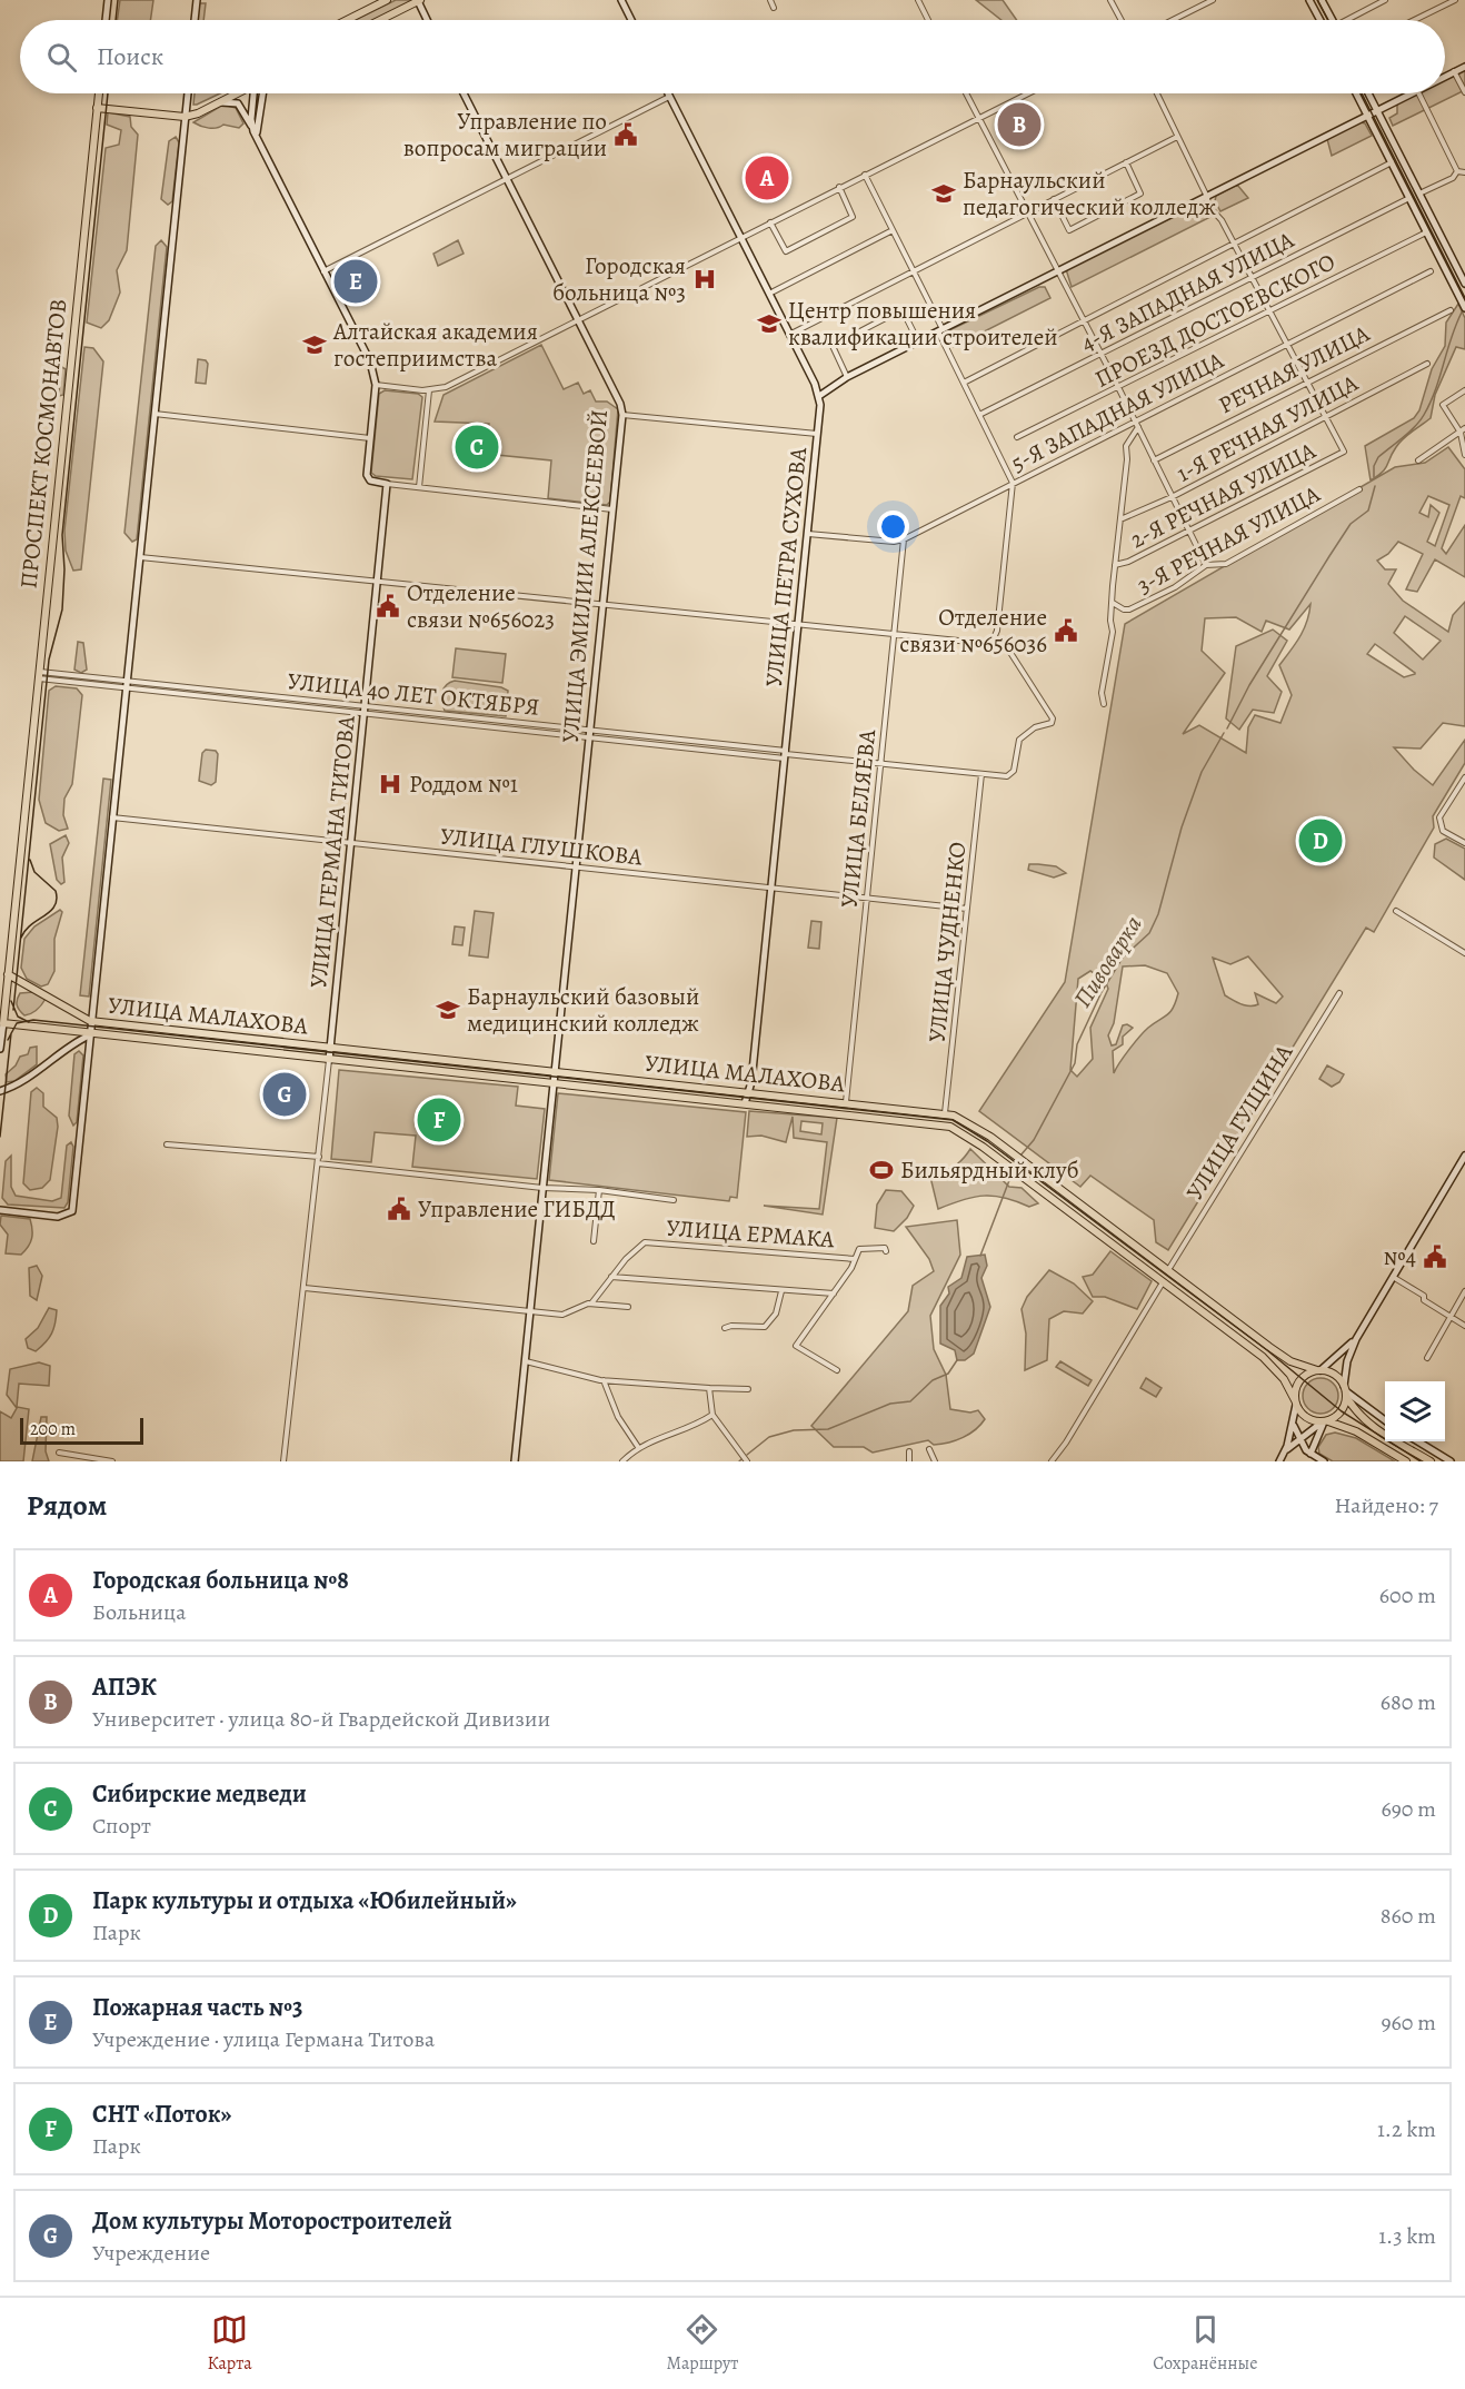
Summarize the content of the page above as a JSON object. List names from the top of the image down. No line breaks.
{"streets":{"main road":["ПРОСПЕКТ КОСМОНАВТОВ","УЛИЦА МАЛАХОВА"],"street":["4-Я ЗАПАДНАЯ УЛИЦА","ПРОЕЗД ДОСТОЕВСКОГО","РЕЧНАЯ УЛИЦА","5-Я ЗАПАДНАЯ УЛИЦА","1-Я РЕЧНАЯ УЛИЦА","2-Я РЕЧНАЯ УЛИЦА","3-Я РЕЧНАЯ УЛИЦА","УЛИЦА ПЕТРА СУХОВА","УЛИЦА ЭМИЛИИ АЛЕКСЕЕВОЙ","УЛИЦА 40 ЛЕТ ОКТЯБРЯ","УЛИЦА БЕЛЯЕВА","УЛИЦА ГЛУШКОВА","УЛИЦА ГЕРМАНА ТИТОВА","УЛИЦА ЧУДНЕНКО","УЛИЦА ГУЩИНА","УЛИЦА ЕРМАКА"]},"crossings":[["5-Я ЗАПАДНАЯ УЛИЦА","УЛИЦА ПЕТРА СУХОВА"],["5-Я ЗАПАДНАЯ УЛИЦА","УЛИЦА БЕЛЯЕВА"],["1-Я РЕЧНАЯ УЛИЦА","2-Я РЕЧНАЯ УЛИЦА"],["ПРОСПЕКТ КОСМОНАВТОВ","УЛИЦА 40 ЛЕТ ОКТЯБРЯ"],["ПРОСПЕКТ КОСМОНАВТОВ","УЛИЦА МАЛАХОВА"],["УЛИЦА ПЕТРА СУХОВА","УЛИЦА 40 ЛЕТ ОКТЯБРЯ"],["УЛИЦА ПЕТРА СУХОВА","УЛИЦА ГЛУШКОВА"],["УЛИЦА ПЕТРА СУХОВА","УЛИЦА МАЛАХОВА"],["УЛИЦА ЭМИЛИИ АЛЕКСЕЕВОЙ","УЛИЦА 40 ЛЕТ ОКТЯБРЯ"],["УЛИЦА ЭМИЛИИ АЛЕКСЕЕВОЙ","УЛИЦА ГЛУШКОВА"],["УЛИЦА ЭМИЛИИ АЛЕКСЕЕВОЙ","УЛИЦА МАЛАХОВА"],["УЛИЦА 40 ЛЕТ ОКТЯБРЯ","УЛИЦА БЕЛЯЕВА"],["УЛИЦА 40 ЛЕТ ОКТЯБРЯ","УЛИЦА ГЕРМАНА ТИТОВА"],["УЛИЦА 40 ЛЕТ ОКТЯБРЯ","УЛИЦА ЧУДНЕНКО"],["УЛИЦА БЕЛЯЕВА","УЛИЦА ГЛУШКОВА"],["УЛИЦА БЕЛЯЕВА","УЛИЦА МАЛАХОВА"],["УЛИЦА ГЛУШКОВА","УЛИЦА ГЕРМАНА ТИТОВА"],["УЛИЦА ГЛУШКОВА","УЛИЦА ЧУДНЕНКО"],["УЛИЦА ГЕРМАНА ТИТОВА","УЛИЦА МАЛАХОВА"],["УЛИЦА ЧУДНЕНКО","УЛИЦА МАЛАХОВА"],["УЛИЦА МАЛАХОВА","УЛИЦА ГУЩИНА"]],"water":["Пивоварка"],"places":{"public building":["Управление по вопросам миграции","Отделение связи №656023","Отделение связи №656036","Управление ГИБДД","№4"],"school or university":["Барнаульский педагогический колледж","Центр повышения квалификации строителей","Алтайская академия гостеприимства","Барнаульский базовый медицинский колледж"],"hospital":["Городская больница №3","Роддом №1"],"sports":["Бильярдный клуб"]},"scale_bar":"200 m","page":{"search":"Поиск","pins":["B","A","E","C","D","G","F"],"scale":"200 m","heading":["Рядом","Найдено: 7"],"list":[{"mark":"A","name":"Городская больница №8","note":"Больница","value":"600 m"},{"mark":"B","name":"АПЭК","note":"Университет · улица 80-й Гвардейской Дивизии","value":"680 m"},{"mark":"C","name":"Сибирские медведи","note":"Спорт","value":"690 m"},{"mark":"D","name":"Парк культуры и отдыха «Юбилейный»","note":"Парк","value":"860 m"},{"mark":"E","name":"Пожарная часть №3","note":"Учреждение · улица Германа Титова","value":"960 m"},{"mark":"F","name":"СНТ «Поток»","note":"Парк","value":"1.2 km"},{"mark":"G","name":"Дом культуры Моторостроителей","note":"Учреждение","value":"1.3 km"}],"nav":["Карта","Маршрут","Сохранённые"]}}
